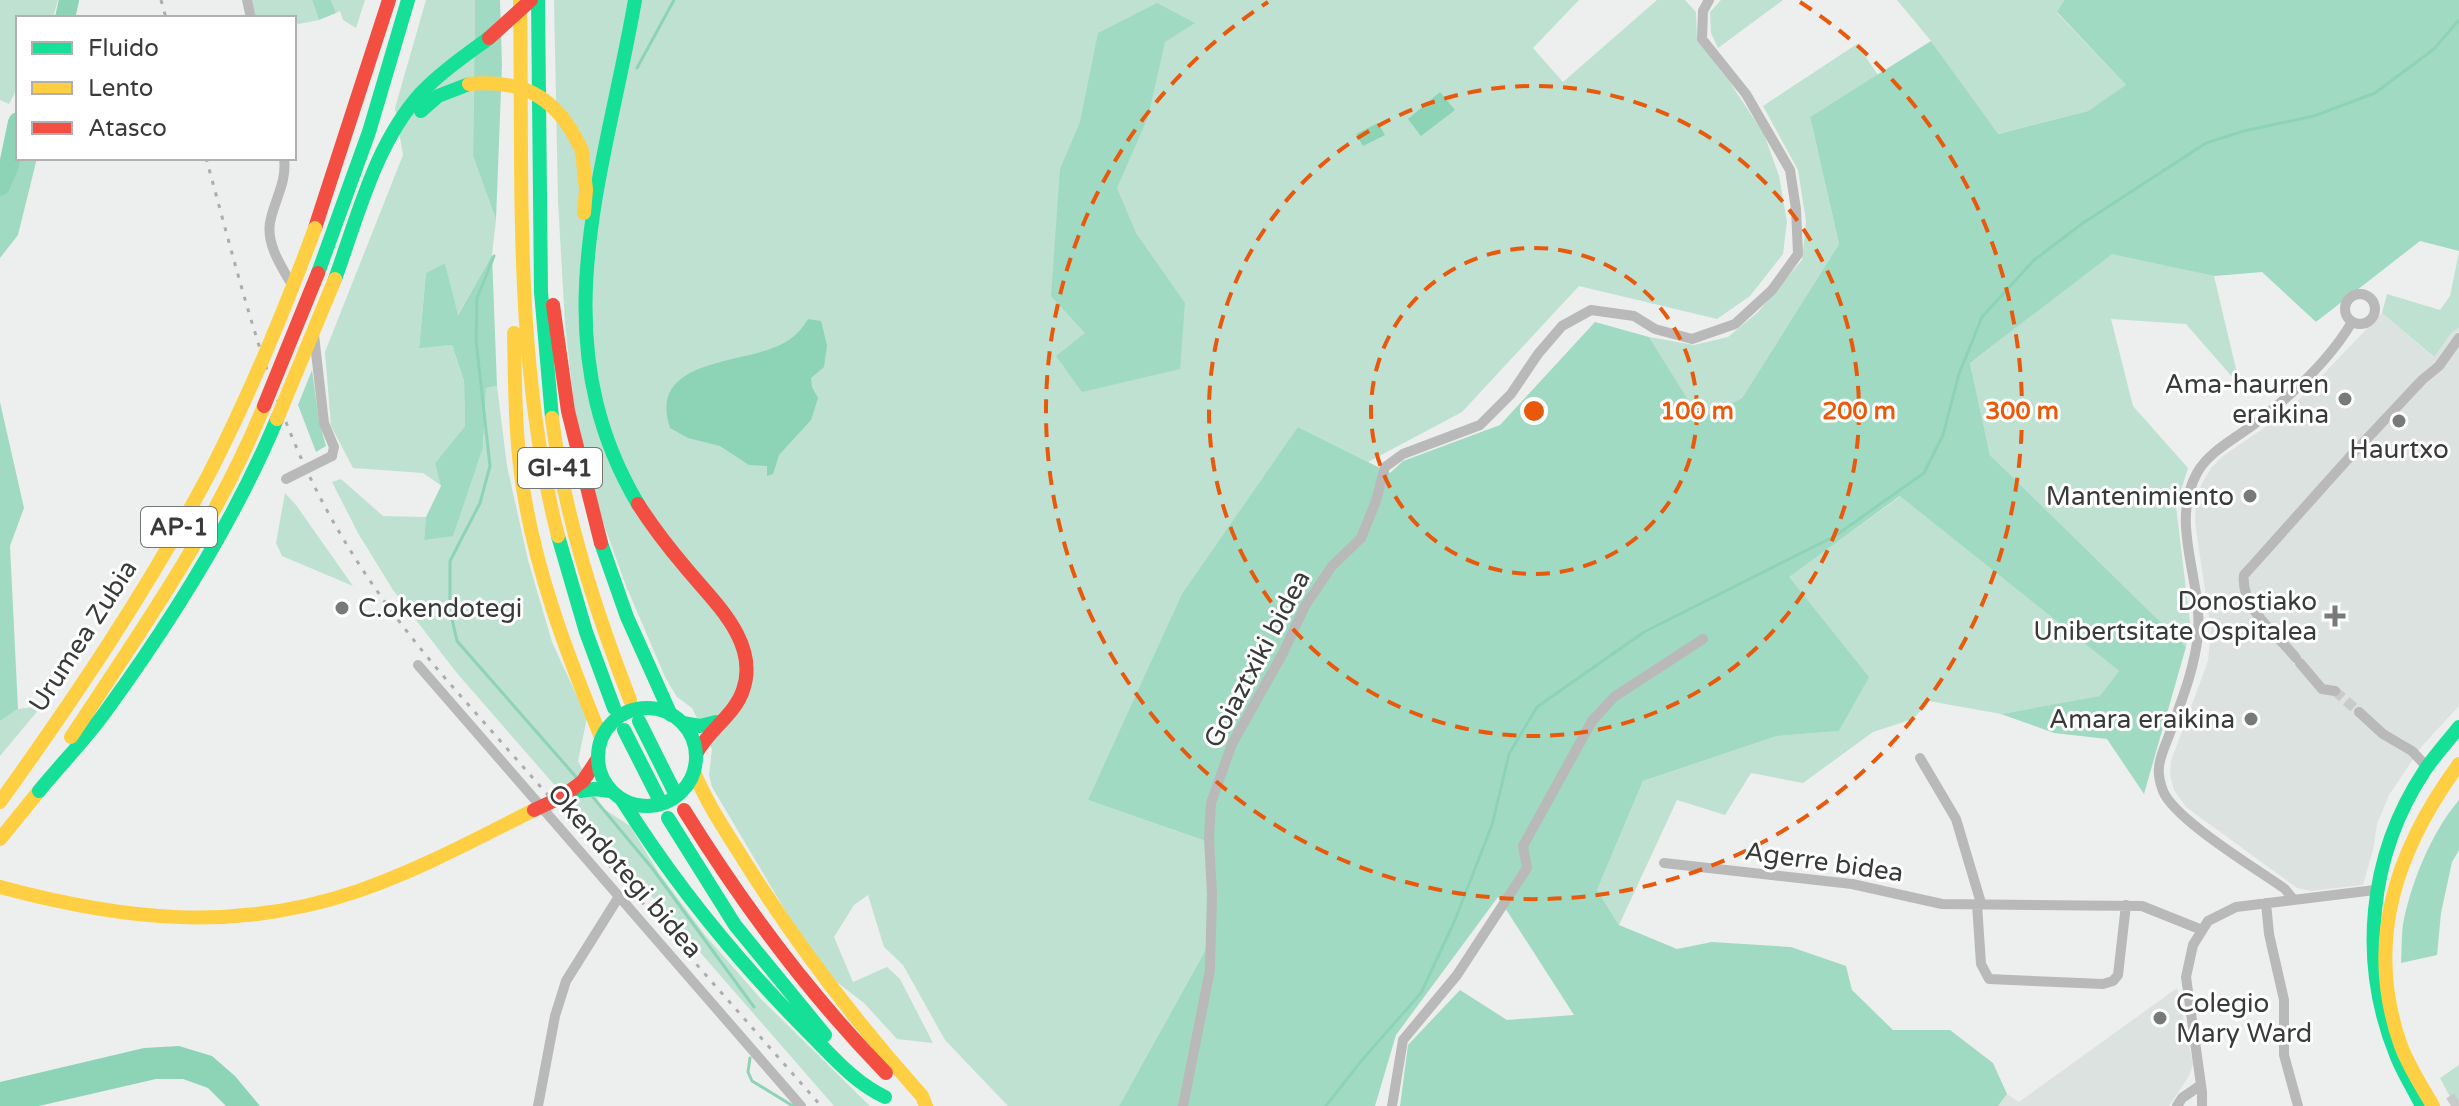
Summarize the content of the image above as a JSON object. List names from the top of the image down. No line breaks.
{"streets":{"main road":["GI-41","AP-1","Urumea Zubia"],"street":["Goiaztxiki bidea","Agerre bidea","Okendotegi bidea"]},"places":{"other":["Ama-haurren eraikina","Haurtxo","Mantenimiento","C.okendotegi","Amara eraikina","Colegio Mary Ward"],"health":["Donostiako Unibertsitate Ospitalea"]},"legend":["Fluido","Lento","Atasco"],"rings":["100 m","200 m","300 m"]}
